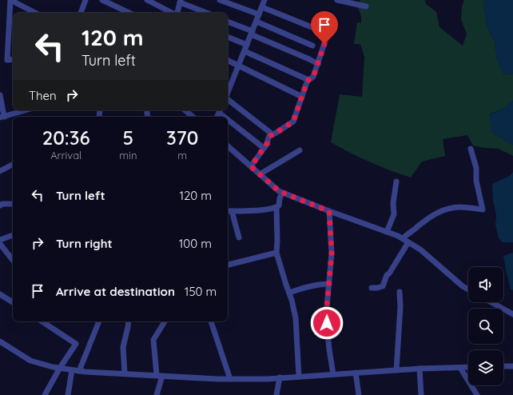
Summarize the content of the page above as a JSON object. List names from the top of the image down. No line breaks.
{"page":{"turn":["120 m","Turn left"],"then":"Then","eta":["20:36","Arrival","5","min","370","m"],"list":[{"name":"Turn left","value":"120 m"},{"name":"Turn right","value":"100 m"},{"name":"Arrive at destination","value":"150 m"}]}}
